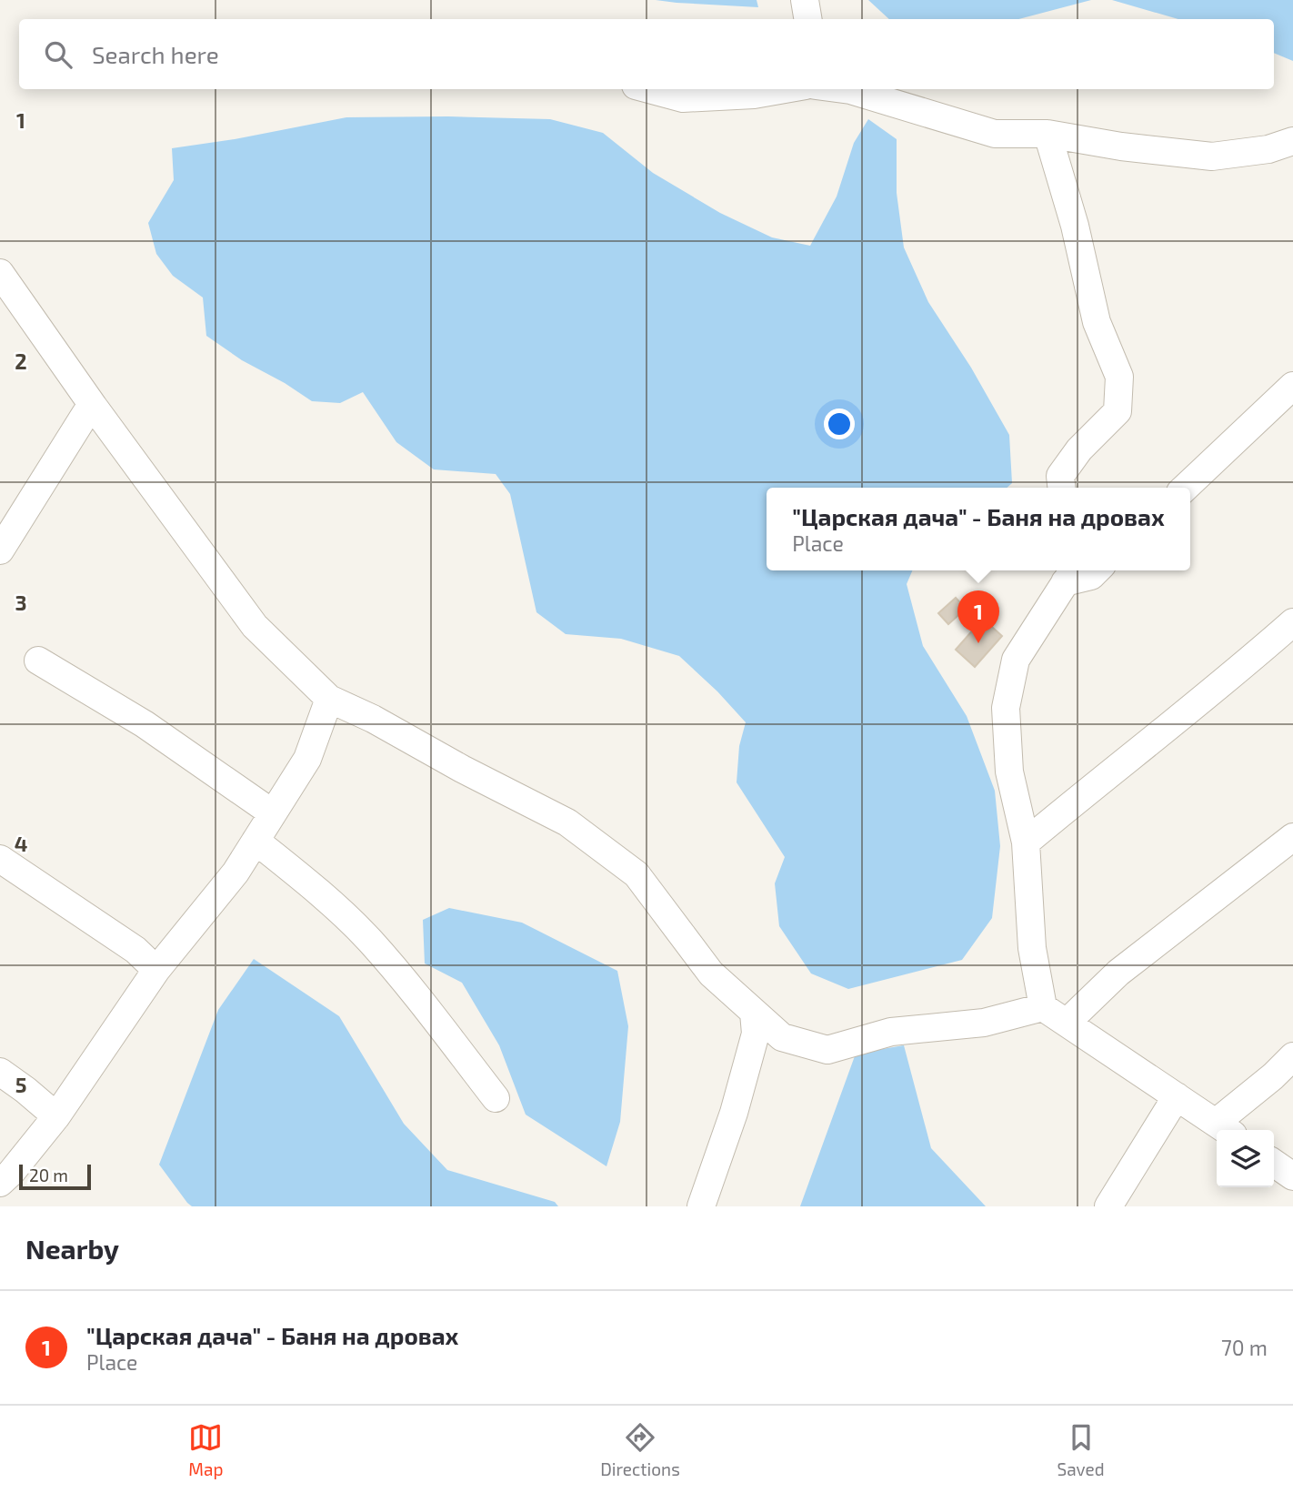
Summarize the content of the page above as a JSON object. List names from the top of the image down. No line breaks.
{"scale_bar":"20 m","page":{"search":"Search here","popup":["\"Царская дача\" - Баня на дровах","Place"],"pins":"1","scale":"20 m","heading":"Nearby","list":[{"mark":"1","name":"\"Царская дача\" - Баня на дровах","note":"Place","value":"70 m"}],"nav":["Map","Directions","Saved"]},"grid":{"rows":["1","2","3","4","5"]}}
